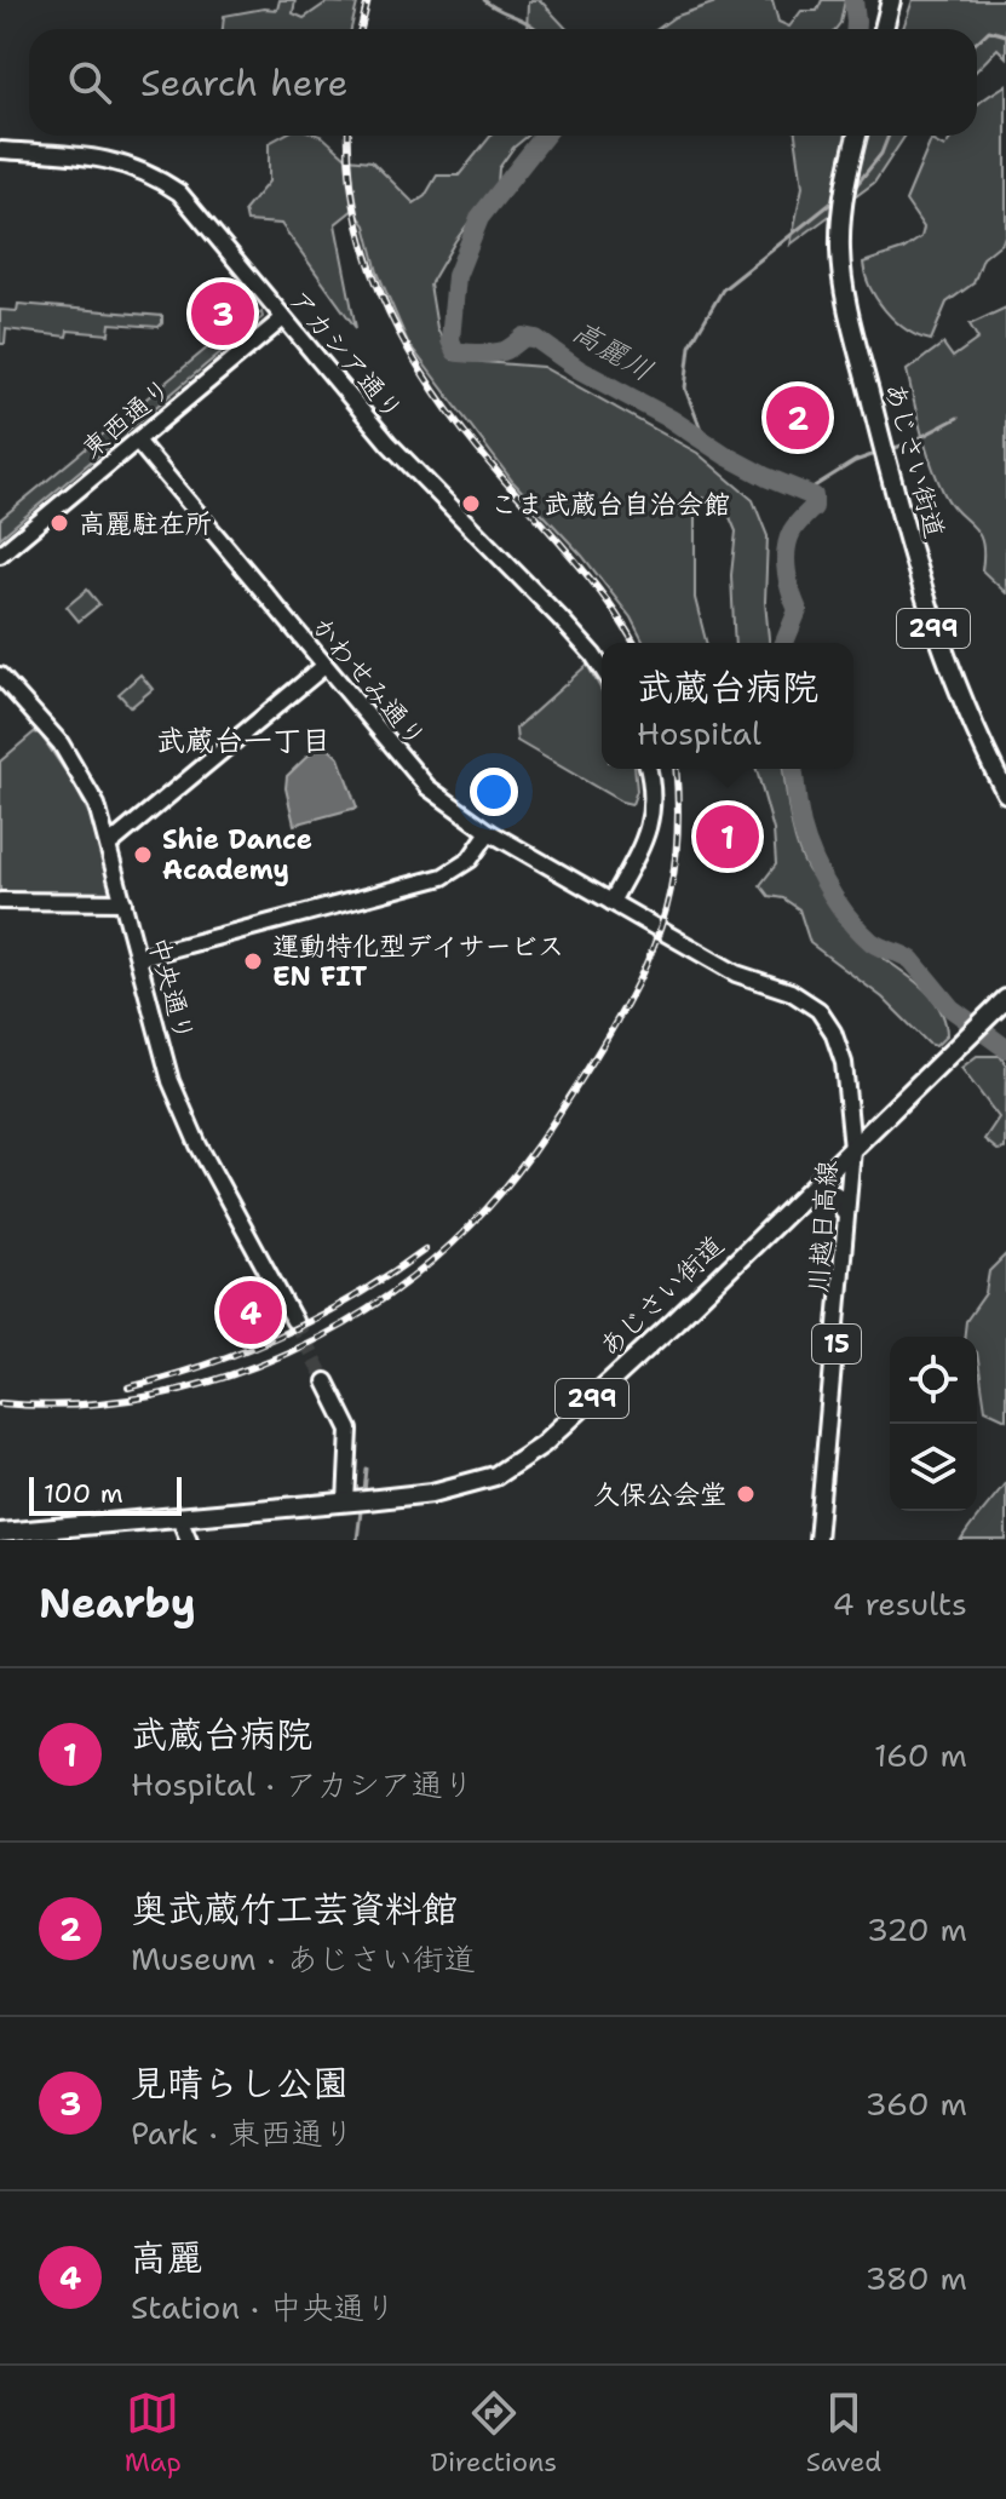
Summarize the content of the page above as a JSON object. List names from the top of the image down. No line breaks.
{"streets":{"highway":["あじさい街道","299"],"street":["アカシア通り","東西通り","かわせみ通り","中央通り","川越日高線","15"]},"crossings":[["アカシア通り","東西通り"],["東西通り","かわせみ通り"],["あじさい街道","川越日高線"],["かわせみ通り","川越日高線"]],"districts":["武蔵台一丁目"],"water":["高麗川"],"places":["こま武蔵台自治会館","高麗駐在所","Shie Dance Academy","運動特化型デイサービス EN FIT","久保公会堂"],"scale_bar":"100 m","page":{"search":"Search here","pins":["3","2","1","4"],"popup":["武蔵台病院","Hospital"],"scale":"100 m","heading":["Nearby","4 results"],"list":[{"mark":"1","name":"武蔵台病院","note":"Hospital · アカシア通り","value":"160 m"},{"mark":"2","name":"奥武蔵竹工芸資料館","note":"Museum · あじさい街道","value":"320 m"},{"mark":"3","name":"見晴らし公園","note":"Park · 東西通り","value":"360 m"},{"mark":"4","name":"高麗","note":"Station · 中央通り","value":"380 m"}],"nav":["Map","Directions","Saved"]}}
